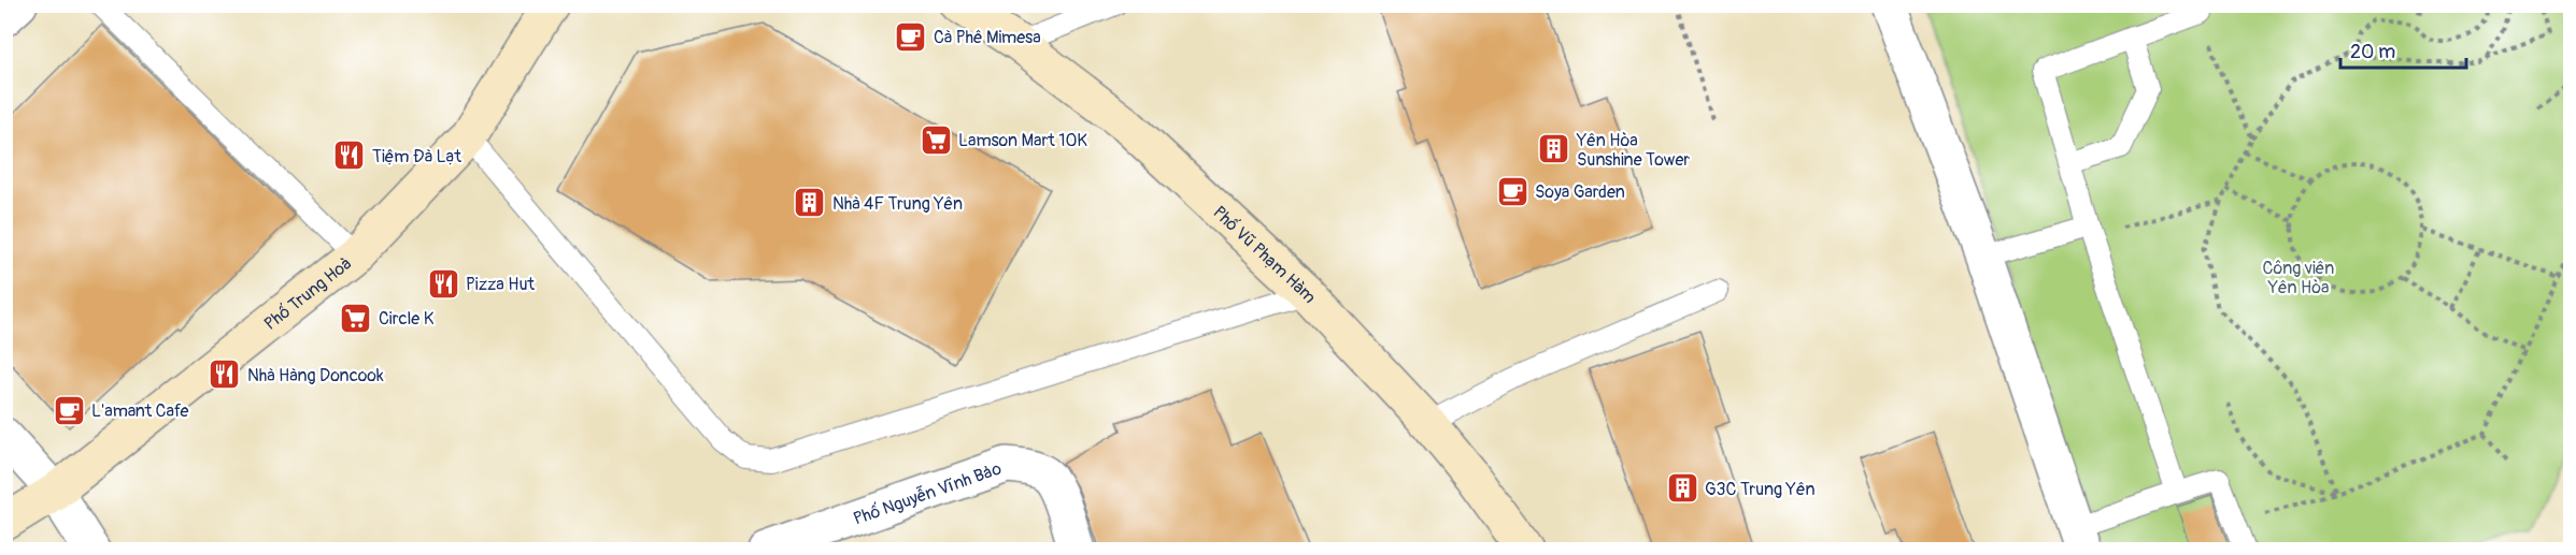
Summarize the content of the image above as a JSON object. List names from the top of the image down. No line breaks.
{"streets":{"street":["Phố Vũ Phạm Hàm","Phố Trung Hoà","Phố Nguyễn Vĩnh Bảo"]},"parks":["Công viên Yên Hòa"],"places":{"cafe":["Cà Phê Mimesa","Soya Garden","L'amant Cafe"],"supermarket":["Lamson Mart 10K","Circle K"],"building":["Yên Hòa Sunshine Tower","Nhà 4F Trung Yên","G3C Trung Yên"],"restaurant":["Tiệm Đà Lạt","Pizza Hut","Nhà Hàng Doncook"]},"scale_bar":"20 m"}
